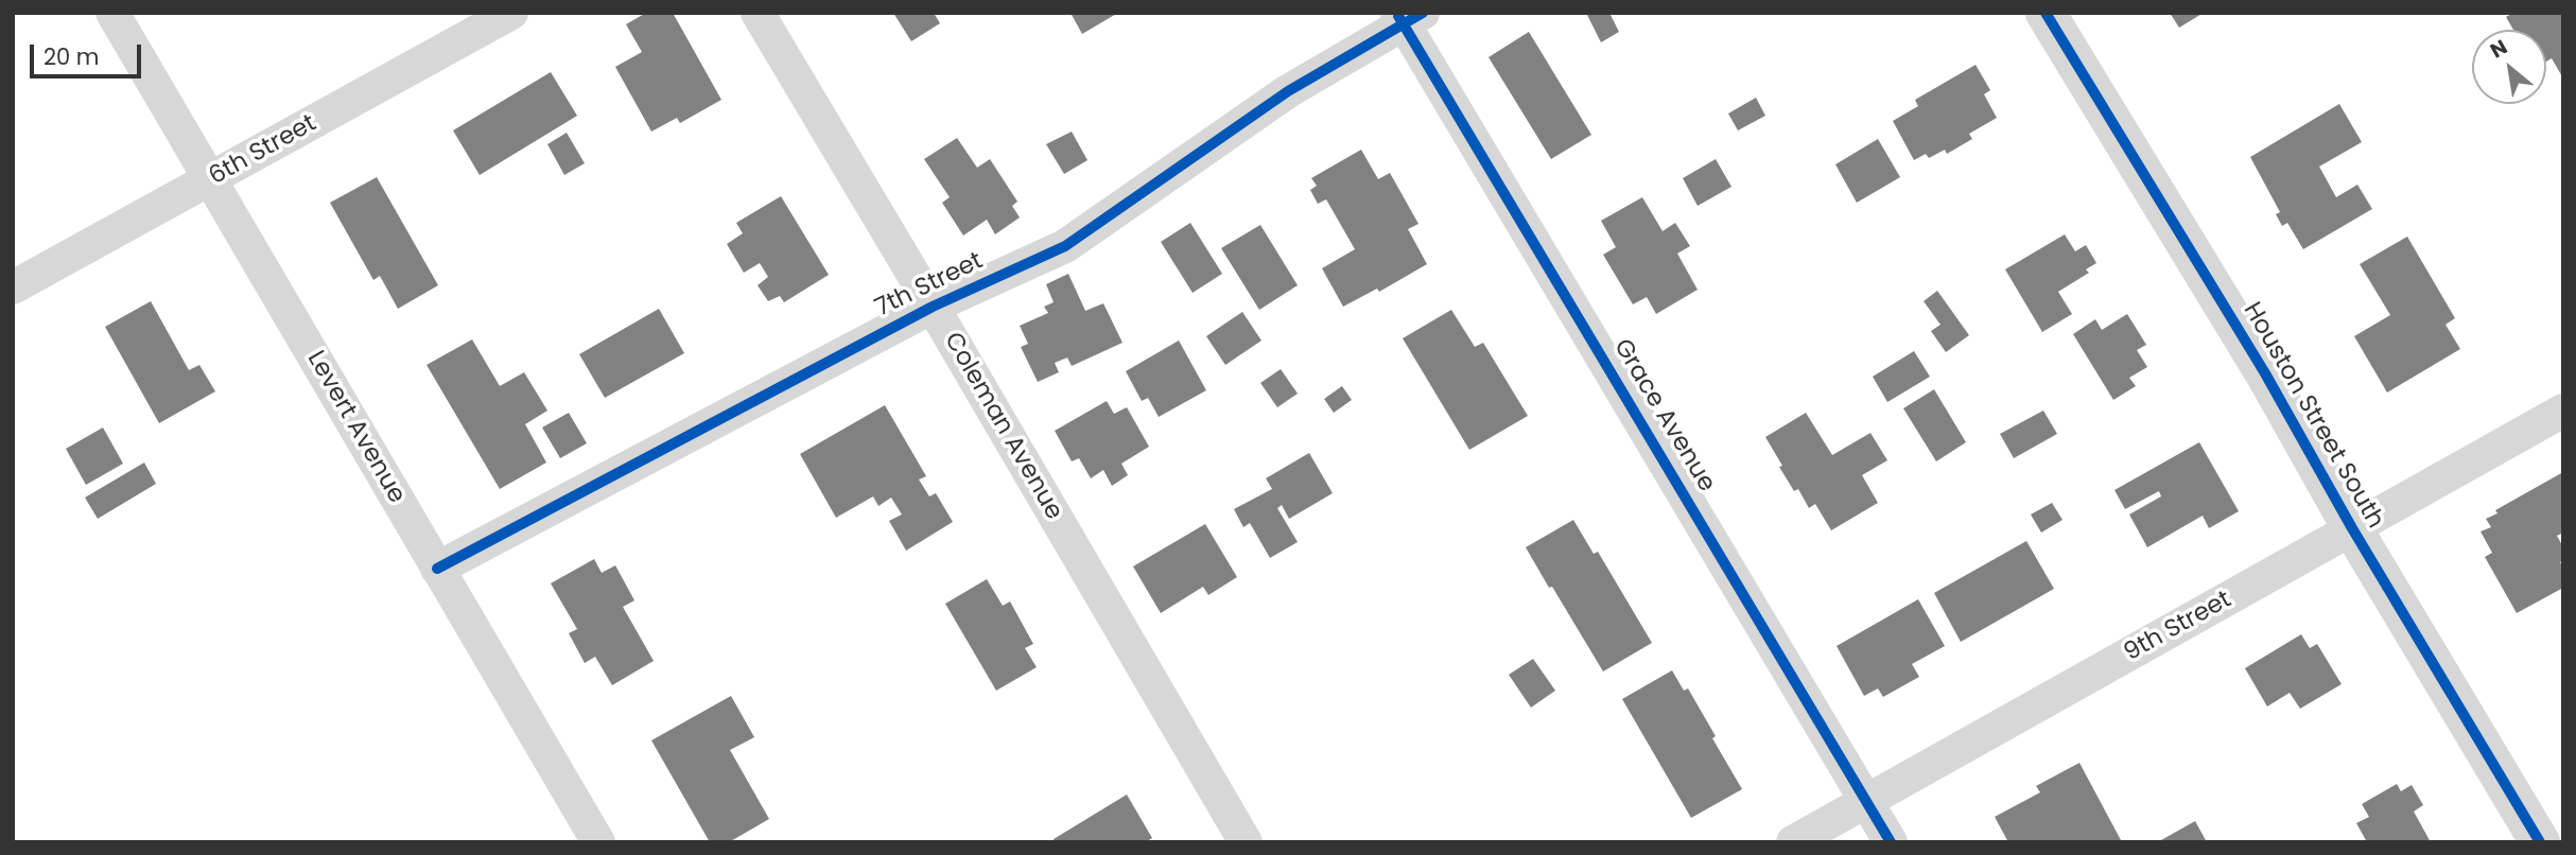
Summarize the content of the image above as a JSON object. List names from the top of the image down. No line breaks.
{"streets":{"street":["6th Street","7th Street","Grace Avenue","Houston Street South","Coleman Avenue","Levert Avenue","9th Street"]},"crossings":[["6th Street","Levert Avenue"],["7th Street","Grace Avenue"],["7th Street","Coleman Avenue"],["7th Street","Levert Avenue"],["Grace Avenue","9th Street"],["Houston Street South","9th Street"]],"scale_bar":"20 m","north":"top left"}
